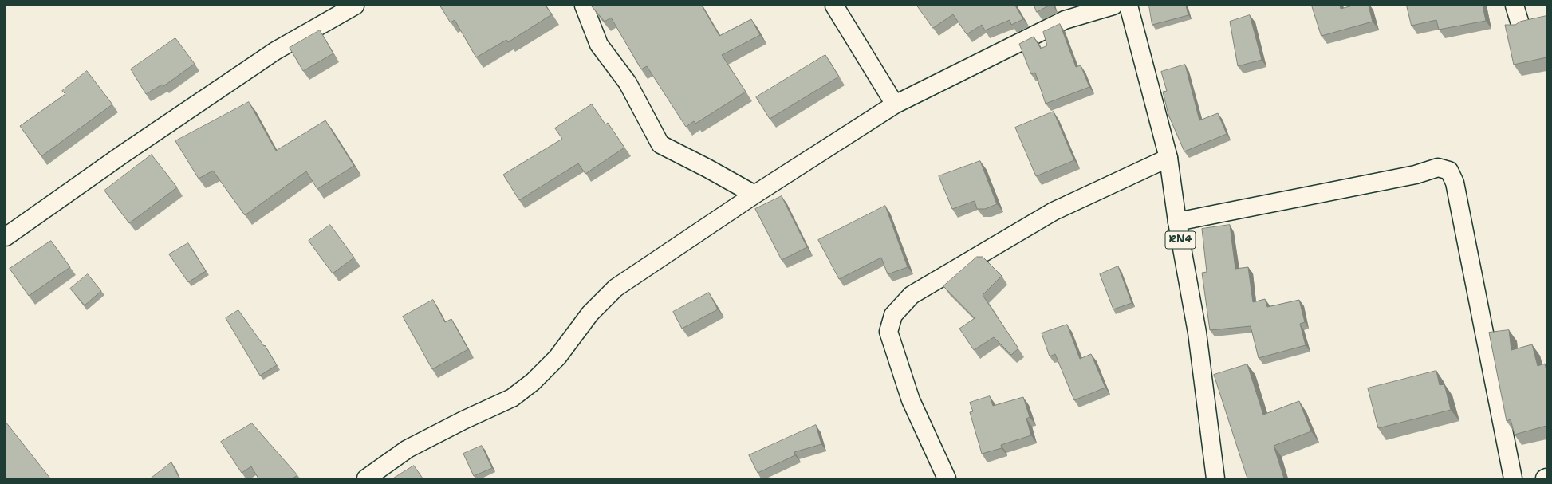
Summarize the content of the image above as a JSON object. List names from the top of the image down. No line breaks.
{"streets":{"main road":["RN4"]}}
